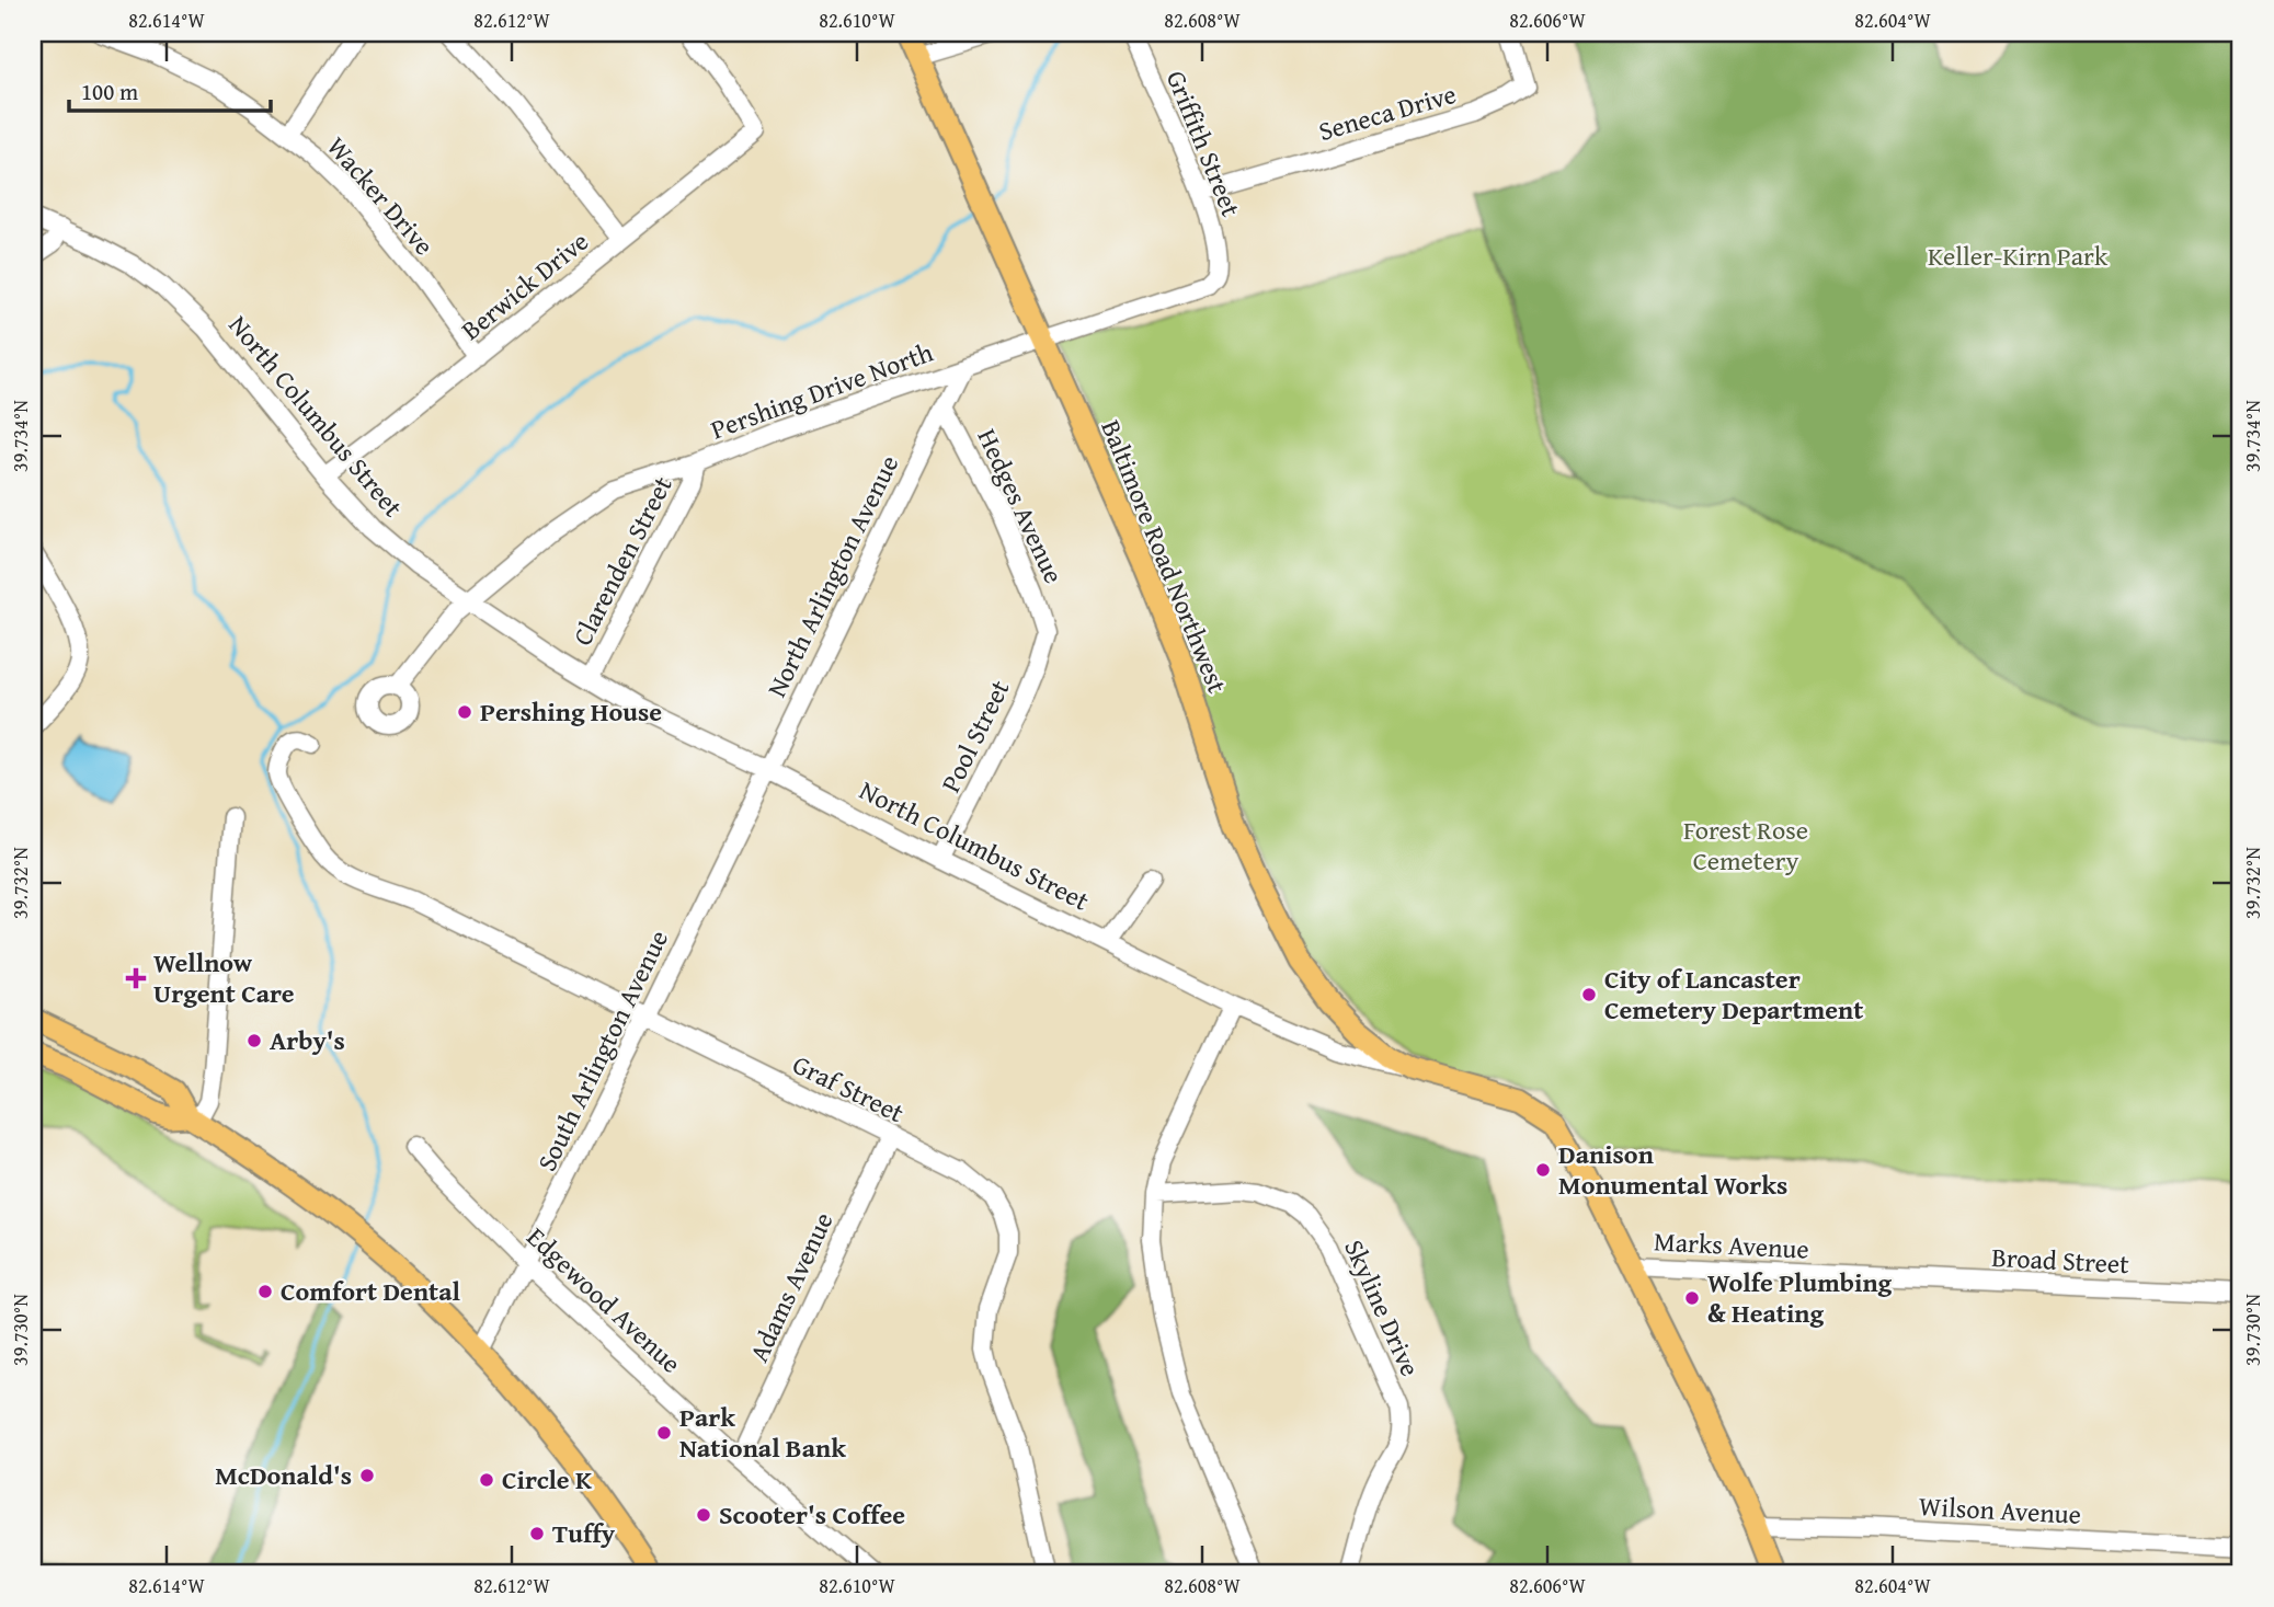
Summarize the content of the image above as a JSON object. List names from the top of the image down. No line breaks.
{"streets":{"main road":["North Columbus Street","Baltimore Road Northwest"],"street":["Seneca Drive","Griffith Street","Wacker Drive","Berwick Drive","Pershing Drive North","Hedges Avenue","Clarenden Street","North Arlington Avenue","Pool Street","South Arlington Avenue","Graf Street","Marks Avenue","Broad Street","Adams Avenue","Edgewood Avenue","Skyline Drive","Wilson Avenue"]},"crossings":[["Seneca Drive","Griffith Street"],["Griffith Street","Pershing Drive North"],["Wacker Drive","Berwick Drive"],["Berwick Drive","North Columbus Street"],["Pershing Drive North","North Columbus Street"],["Pershing Drive North","Baltimore Road Northwest"],["Pershing Drive North","Clarenden Street"],["Pershing Drive North","North Arlington Avenue"],["North Columbus Street","Baltimore Road Northwest"],["North Columbus Street","Clarenden Street"],["North Columbus Street","North Arlington Avenue"],["North Columbus Street","Pool Street"],["North Columbus Street","South Arlington Avenue"],["North Columbus Street","Marks Avenue"],["North Columbus Street","Wilson Avenue"],["Hedges Avenue","North Arlington Avenue"],["Hedges Avenue","Pool Street"],["North Arlington Avenue","South Arlington Avenue"],["South Arlington Avenue","Graf Street"],["South Arlington Avenue","Edgewood Avenue"],["Graf Street","Adams Avenue"],["Marks Avenue","Broad Street"],["Adams Avenue","Edgewood Avenue"]],"parks":["Keller-Kirn Park","Forest Rose Cemetery"],"places":{"other":["Pershing House","City of Lancaster Cemetery Department","Arby's","Danison Monumental Works","Comfort Dental","Wolfe Plumbing & Heating","Park National Bank","McDonald's","Circle K","Scooter's Coffee","Tuffy"],"health":["Wellnow Urgent Care"]},"scale_bar":"100 m","coordinates":["82.614°W","82.612°W","82.610°W","82.608°W","82.606°W","82.604°W","39.734°N","39.732°N","39.730°N"]}
